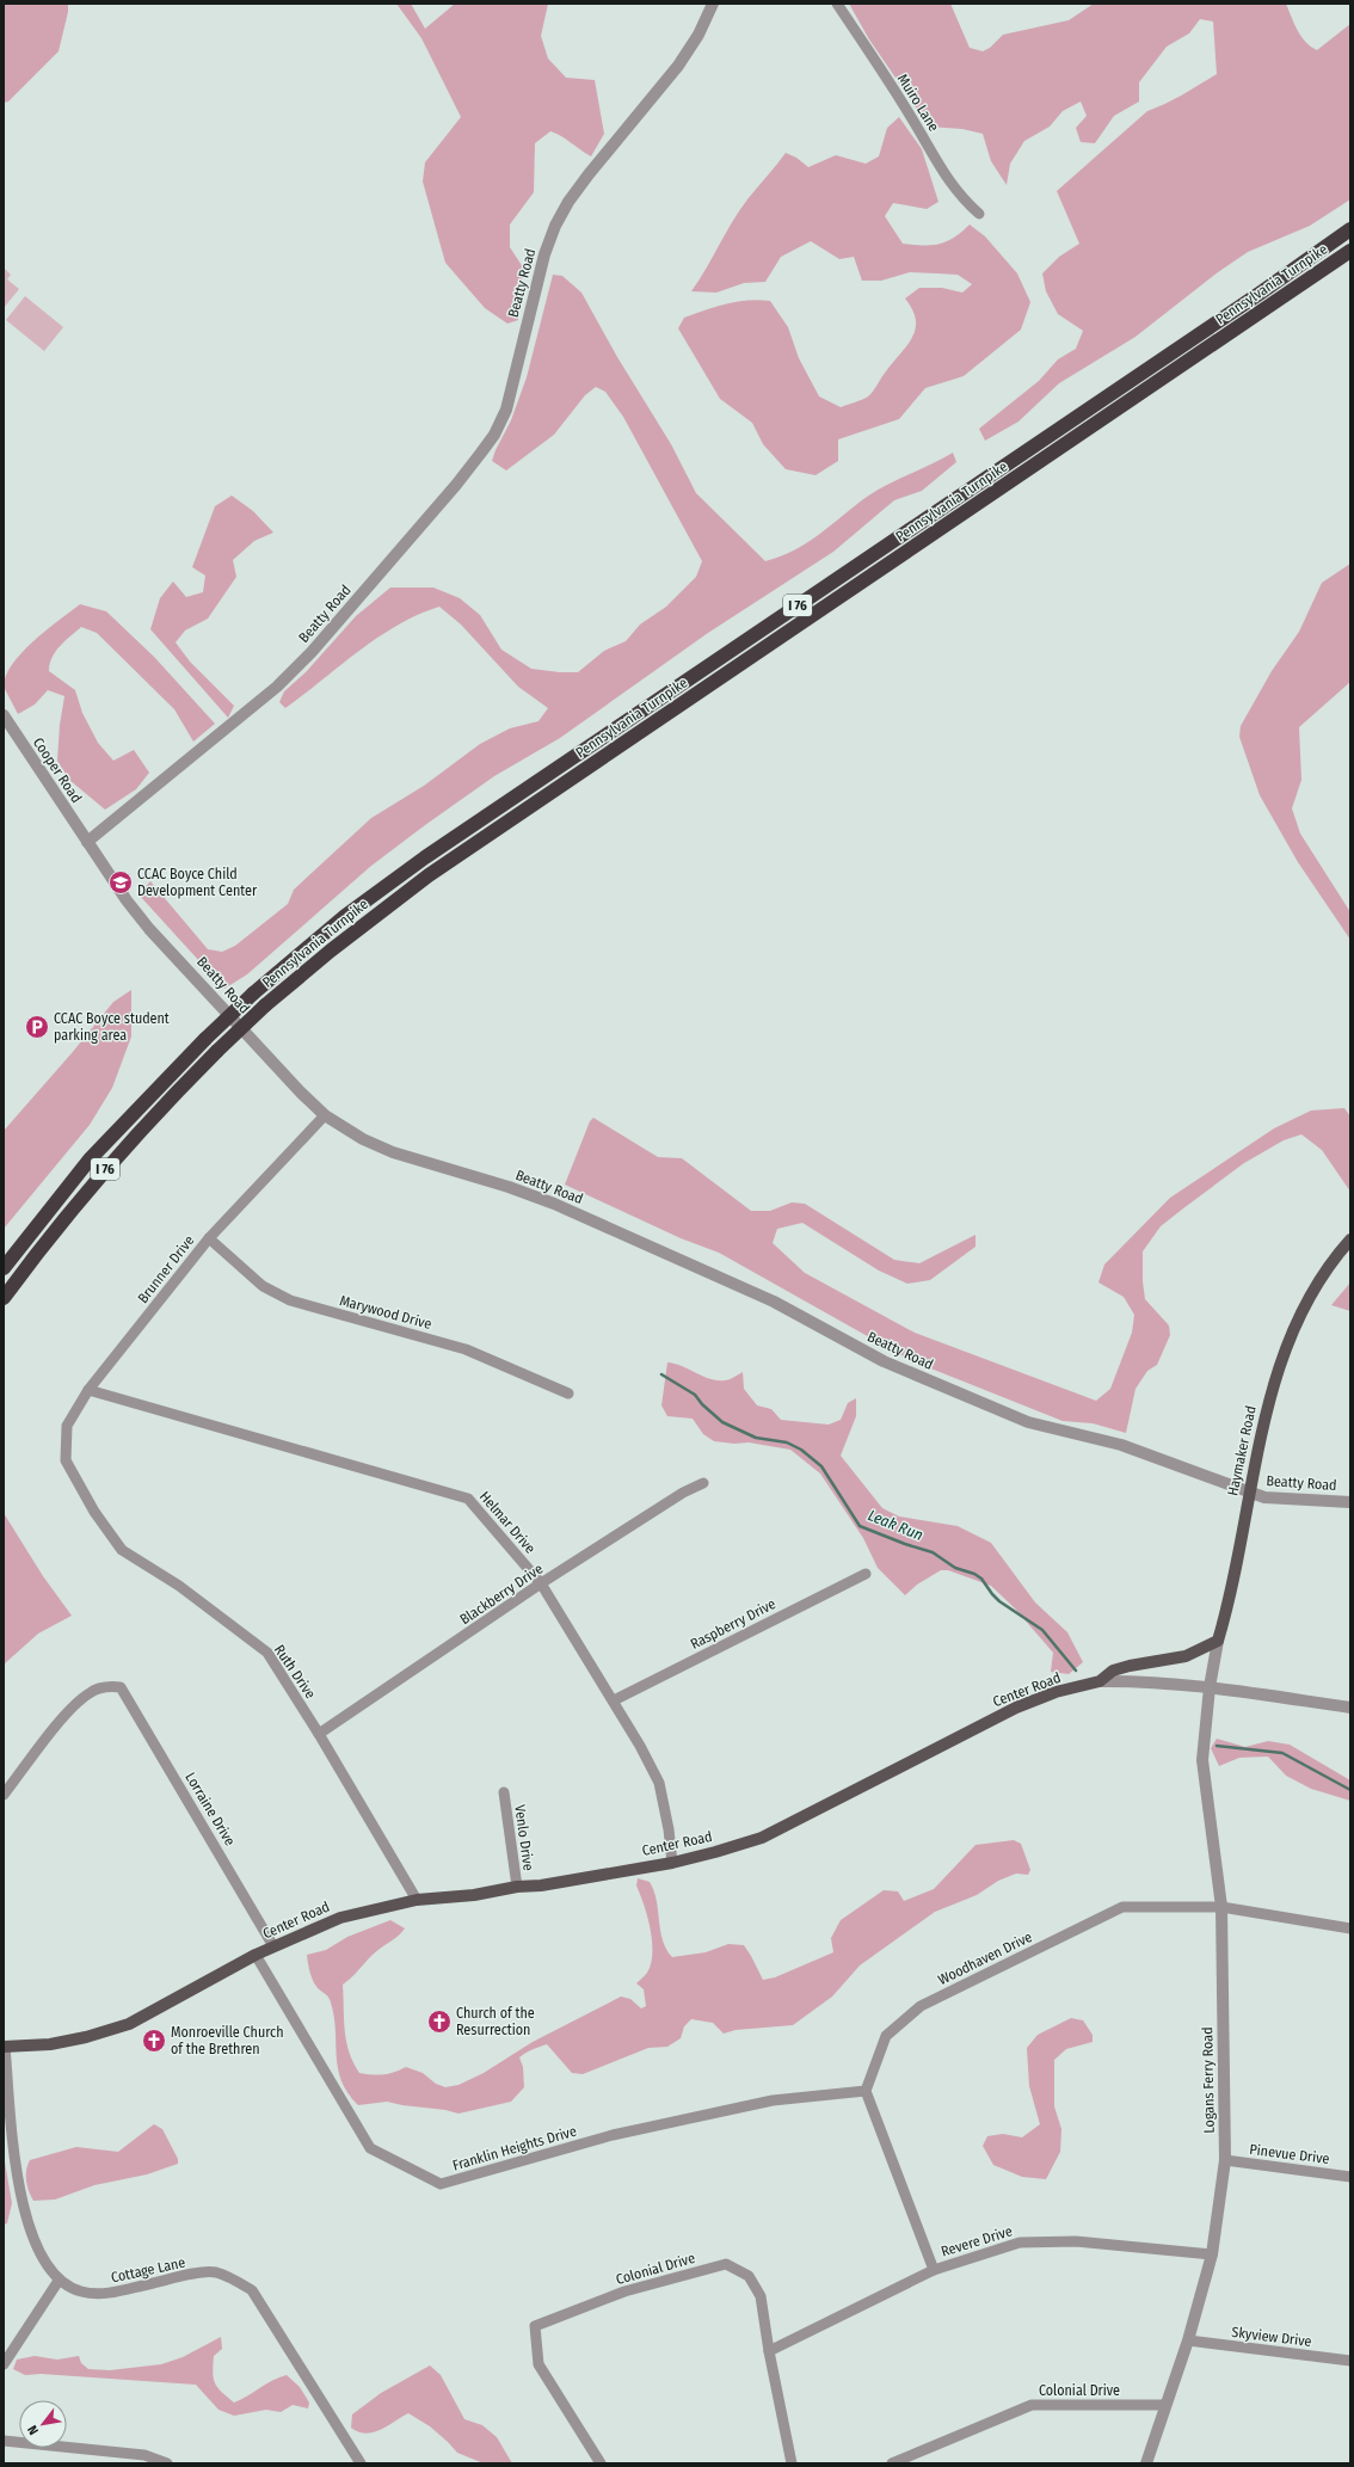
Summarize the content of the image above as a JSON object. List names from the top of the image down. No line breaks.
{"streets":{"highway":["Pennsylvania Turnpike","I 76"],"main road":["Haymaker Road","Center Road"],"street":["Muiro Lane","Beatty Road","Cooper Road","Brunner Drive","Marywood Drive","Helmar Drive","Blackberry Drive","Raspberry Drive","Ruth Drive","Lorraine Drive","Venlo Drive","Woodhaven Drive","Logans Ferry Road","Franklin Heights Drive","Pinevue Drive","Revere Drive","Colonial Drive","Cottage Lane","Skyview Drive"]},"crossings":[["Beatty Road","Cooper Road"],["Beatty Road","Brunner Drive"],["Beatty Road","Haymaker Road"],["Brunner Drive","Marywood Drive"],["Brunner Drive","Helmar Drive"],["Brunner Drive","Ruth Drive"],["Haymaker Road","Center Road"],["Haymaker Road","Logans Ferry Road"],["Helmar Drive","Blackberry Drive"],["Helmar Drive","Raspberry Drive"],["Helmar Drive","Center Road"],["Blackberry Drive","Ruth Drive"],["Ruth Drive","Center Road"],["Center Road","Lorraine Drive"],["Center Road","Venlo Drive"],["Center Road","Logans Ferry Road"],["Center Road","Franklin Heights Drive"],["Center Road","Cottage Lane"],["Woodhaven Drive","Logans Ferry Road"],["Woodhaven Drive","Franklin Heights Drive"],["Logans Ferry Road","Pinevue Drive"],["Logans Ferry Road","Revere Drive"],["Logans Ferry Road","Colonial Drive"],["Logans Ferry Road","Skyview Drive"],["Revere Drive","Colonial Drive"]],"water":["Leak Run"],"places":{"school or university":["CCAC Boyce Child Development Center"],"parking":["CCAC Boyce student parking area"],"church":["Church of the Resurrection","Monroeville Church of the Brethren"]},"north":"bottom left"}
